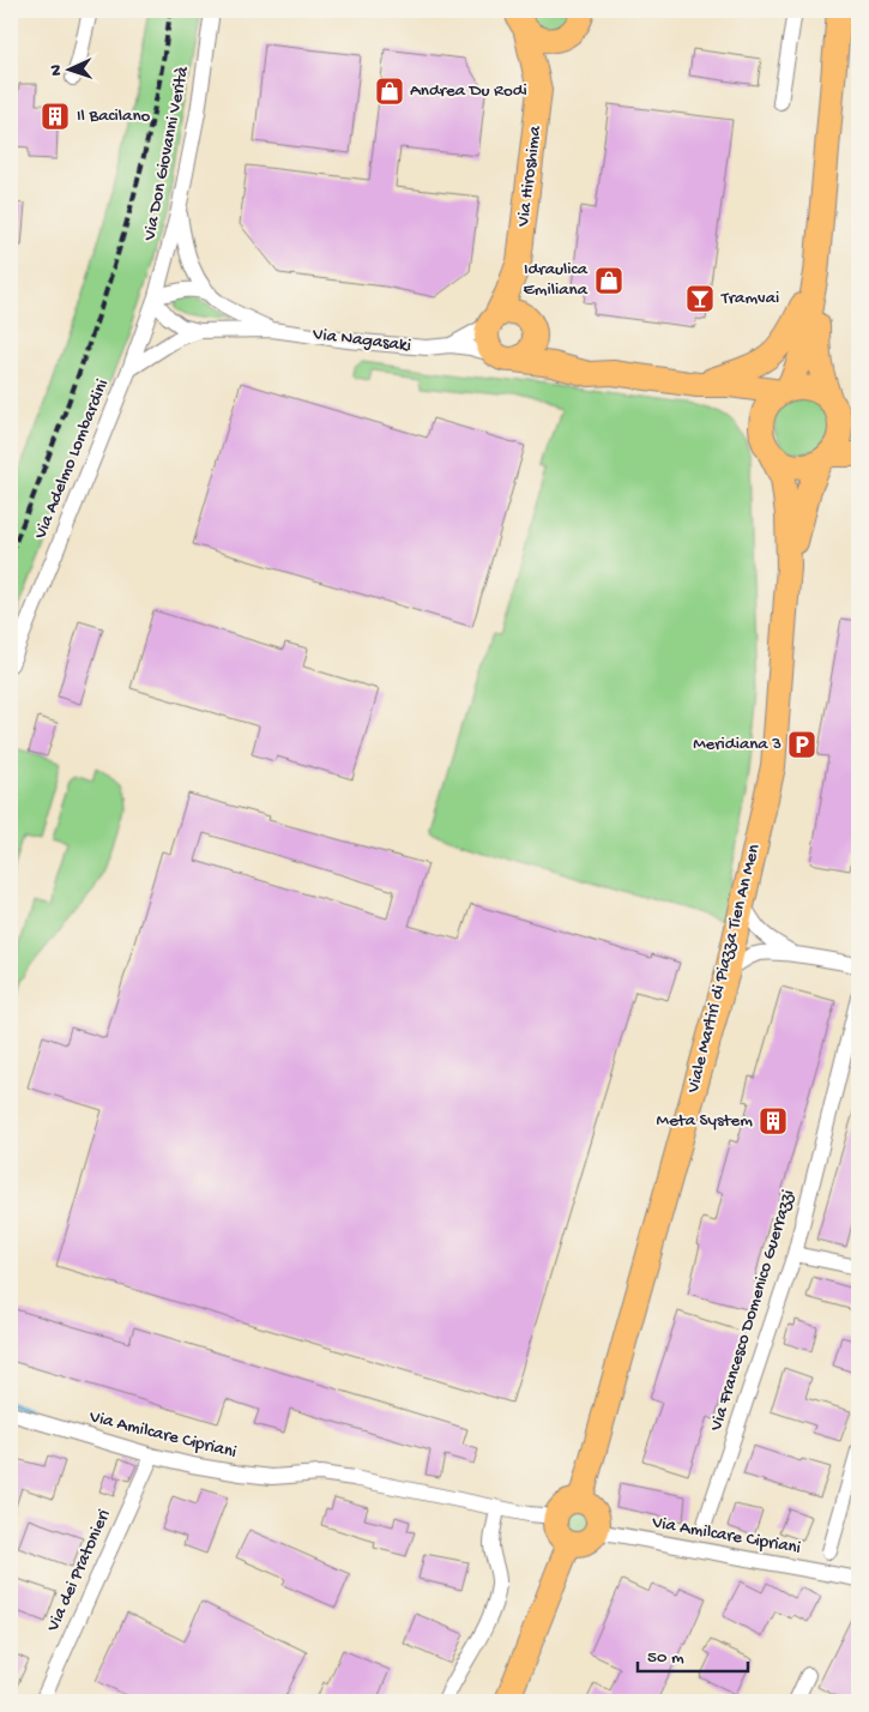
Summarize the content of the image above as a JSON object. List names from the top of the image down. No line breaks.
{"streets":{"main road":["Via Hiroshima","Via Nagasaki","Viale Martiri di Piazza Tien An Men"],"street":["Via Don Giovanni Verità","Via Adelmo Lombardini","Via Francesco Domenico Guerrazzi","Via Amilcare Cipriani","Via dei Pratonieri"]},"crossings":[["Via Don Giovanni Verità","Via Nagasaki"],["Via Don Giovanni Verità","Via Adelmo Lombardini"],["Via Hiroshima","Via Nagasaki"],["Via Nagasaki","Via Adelmo Lombardini"],["Via Nagasaki","Viale Martiri di Piazza Tien An Men"],["Viale Martiri di Piazza Tien An Men","Via Amilcare Cipriani"],["Via Amilcare Cipriani","Via dei Pratonieri"]],"places":{"shop":["Andrea Du Rodi","Idraulica Emiliana"],"building":["Il Bacilano","Meta System"],"bar":["Tramvai"],"parking":["Meridiana 3"]},"scale_bar":"50 m","north":"left"}
